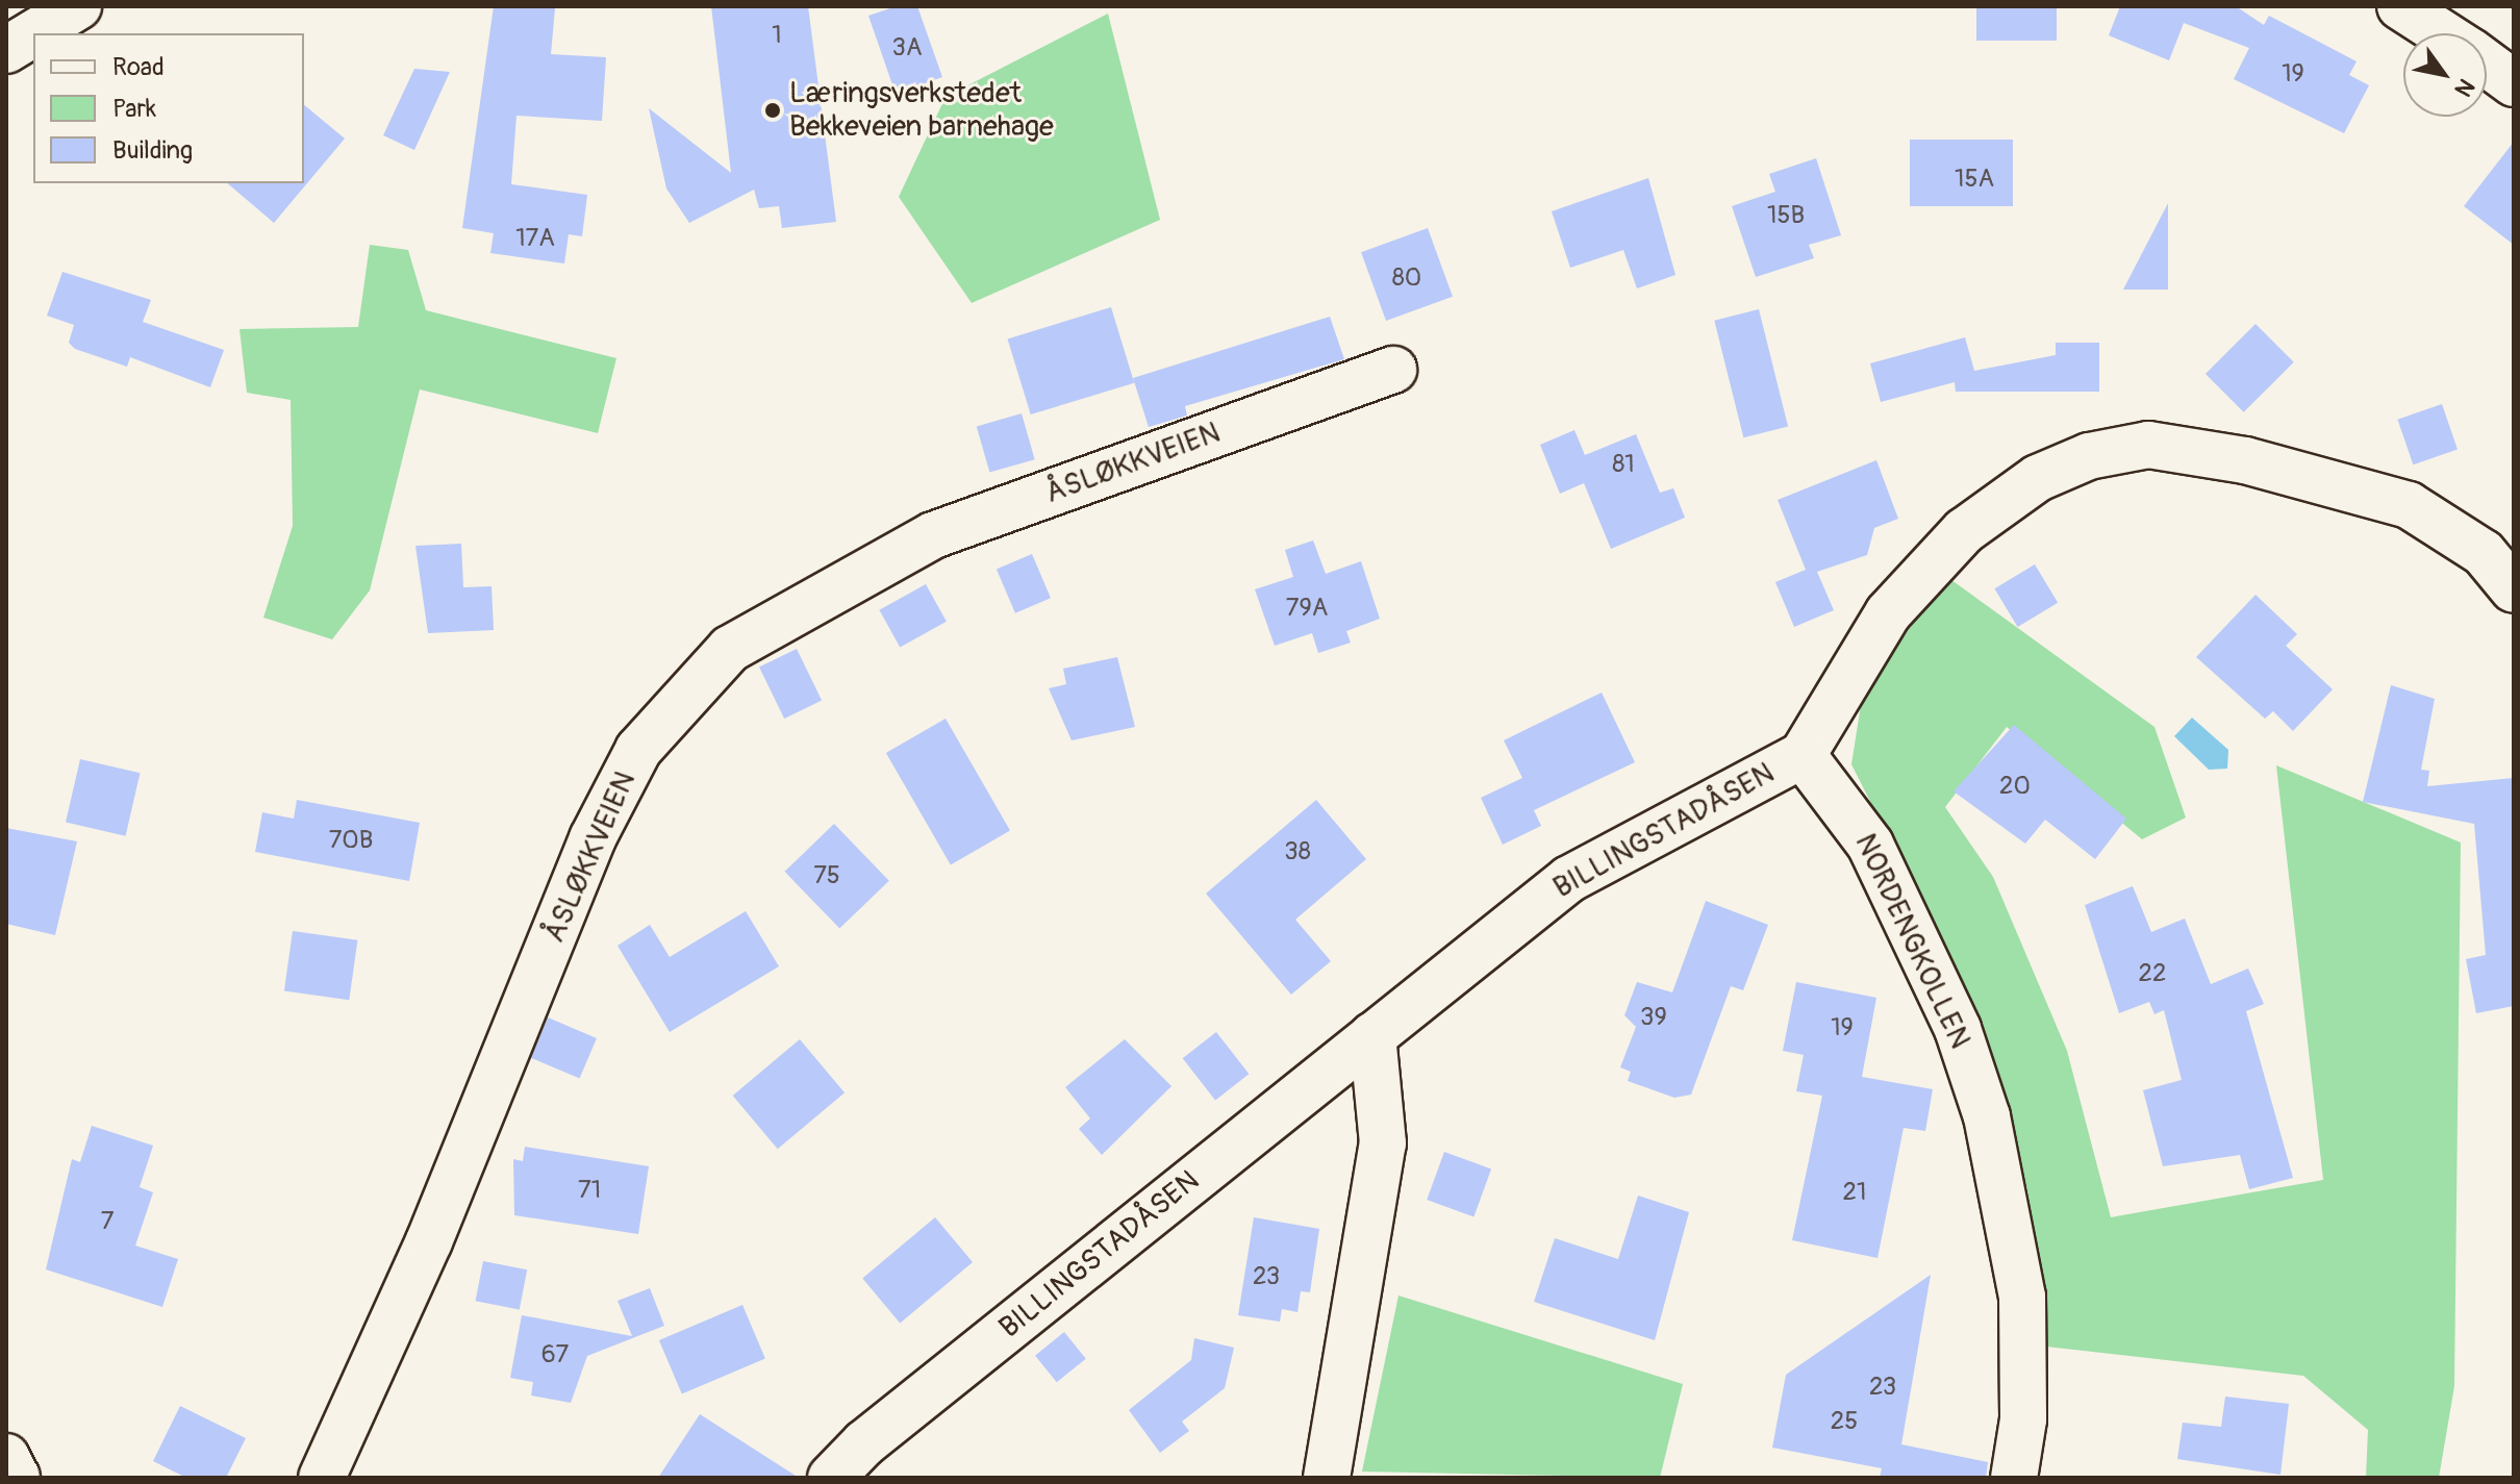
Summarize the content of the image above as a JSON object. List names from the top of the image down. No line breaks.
{"streets":{"street":["ÅSLØKKVEIEN","BILLINGSTADÅSEN","NORDENGKOLLEN"]},"crossings":[["BILLINGSTADÅSEN","NORDENGKOLLEN"]],"places":["Læringsverkstedet Bekkeveien barnehage"],"house_numbers":["1","3A","19","15A","15B","17A","80","81","79A","20","70B","38","75","22","39","19","71","21","7","23","67","23","25"],"legend":["Road","Park","Building"],"north":"bottom right"}
